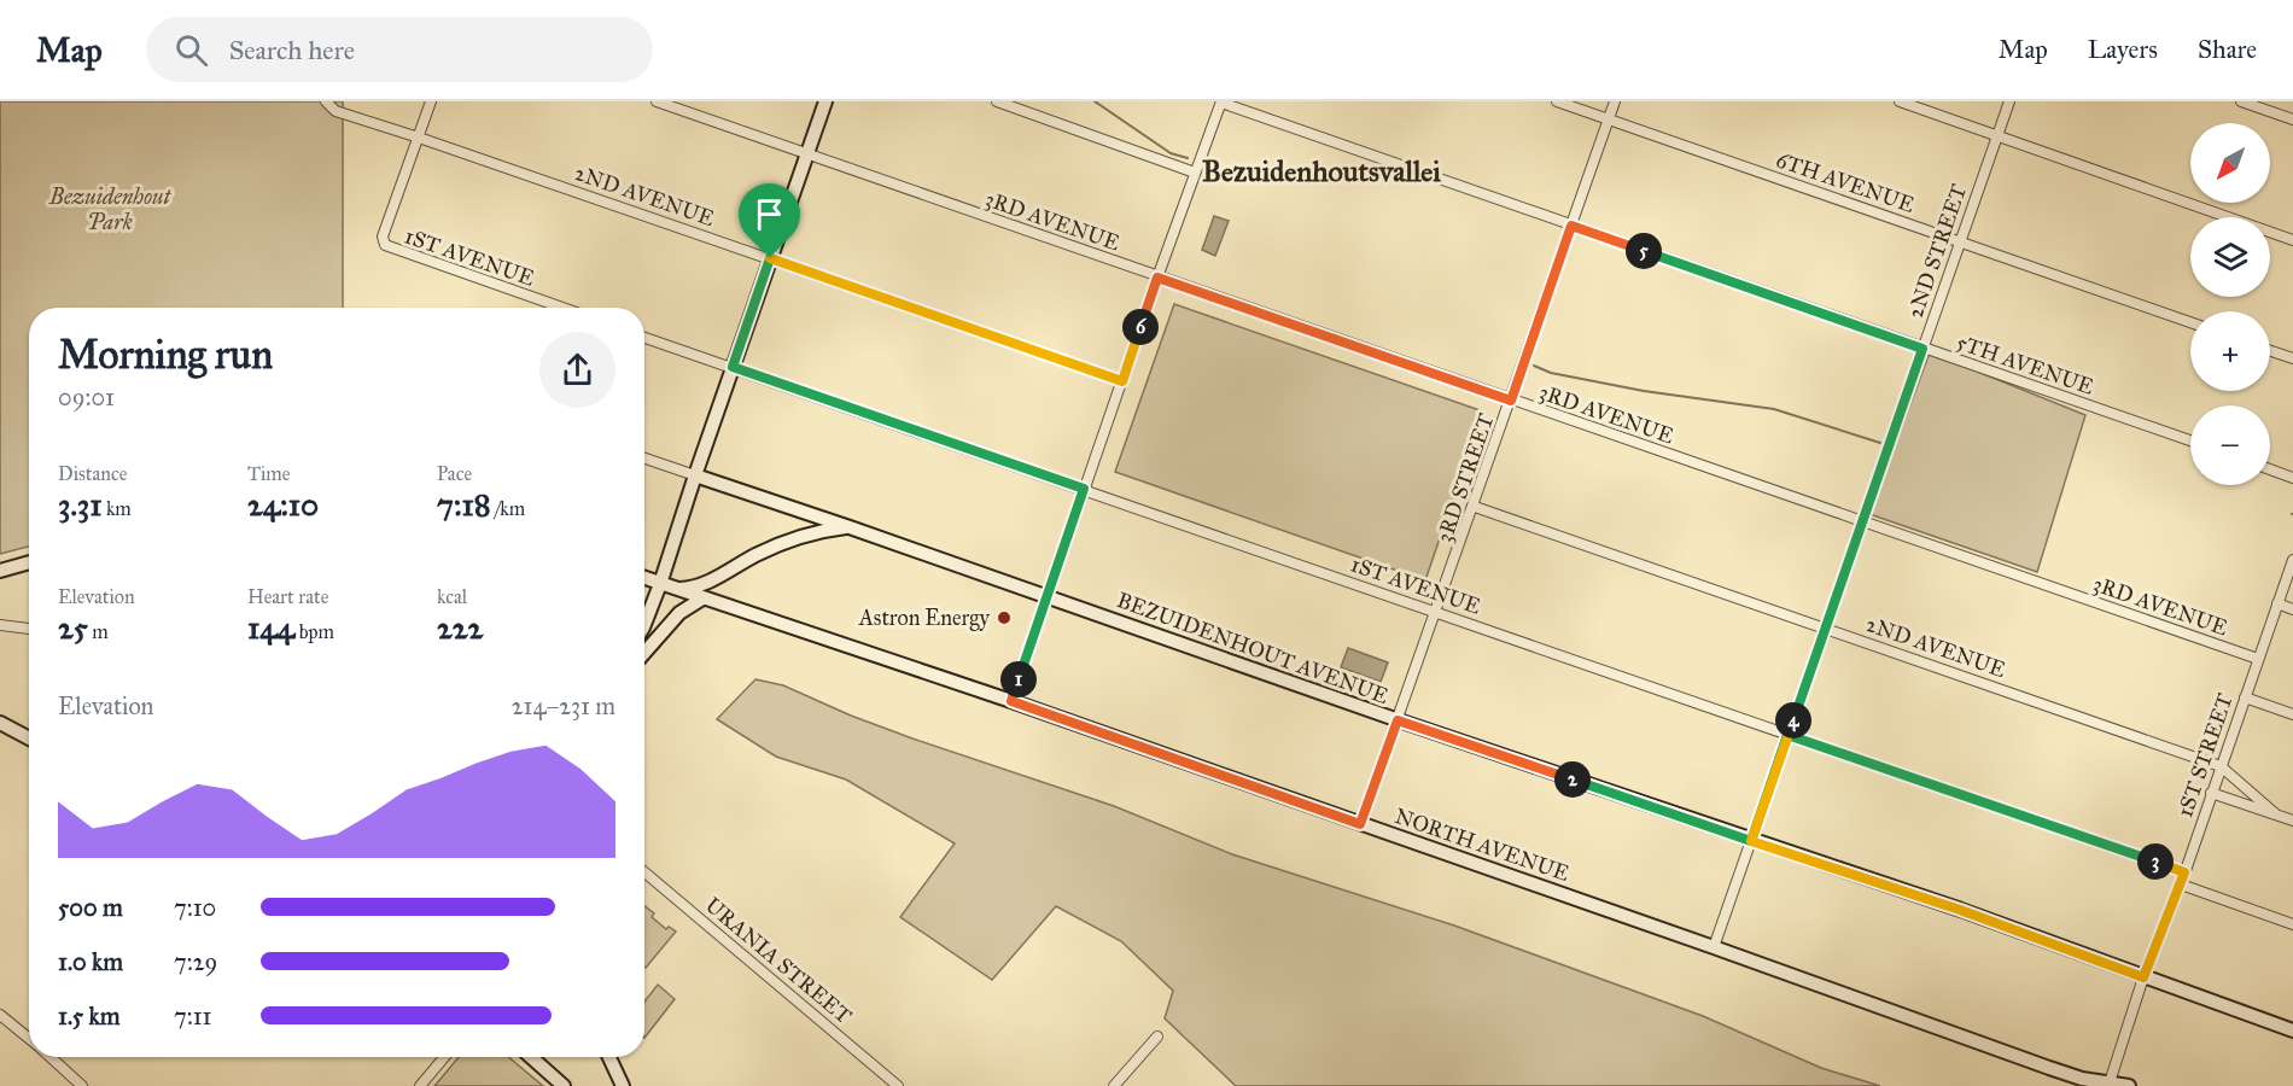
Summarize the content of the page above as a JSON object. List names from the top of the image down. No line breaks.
{"streets":{"street":["6TH AVENUE","2ND AVENUE","3RD AVENUE","2ND STREET","1ST AVENUE","5TH AVENUE","3RD STREET","BEZUIDENHOUT AVENUE","1ST STREET","NORTH AVENUE","URANIA STREET"]},"crossings":[["6TH AVENUE","2ND STREET"],["6TH AVENUE","3RD STREET"],["2ND AVENUE","2ND STREET"],["2ND AVENUE","1ST AVENUE"],["2ND AVENUE","3RD STREET"],["2ND AVENUE","1ST STREET"],["3RD AVENUE","2ND STREET"],["3RD AVENUE","3RD STREET"],["3RD AVENUE","1ST STREET"],["2ND STREET","1ST AVENUE"],["2ND STREET","5TH AVENUE"],["2ND STREET","BEZUIDENHOUT AVENUE"],["2ND STREET","NORTH AVENUE"],["1ST AVENUE","3RD STREET"],["1ST AVENUE","1ST STREET"],["5TH AVENUE","3RD STREET"],["3RD STREET","BEZUIDENHOUT AVENUE"],["3RD STREET","NORTH AVENUE"],["BEZUIDENHOUT AVENUE","1ST STREET"],["1ST STREET","NORTH AVENUE"]],"districts":["Bezuidenhoutsvallei"],"parks":["Bezuidenhout Park"],"places":["Astron Energy"],"north":"bottom left","page":{"header":"Map","search":"Search here","nav":["Map","Layers","Share"],"map_buttons":["+","−"],"pins":["5","6","1","4","2","3"],"heading":["Morning run","09:01"],"stats":[["Distance","3.31 km"],["Time","24:10"],["Pace","7:18 /km"],["Elevation","25 m"],["Heart rate","144 bpm"],["kcal","222"]],"chart":["Elevation","214–231 m"],"list":[{"name":"500 m","note":"7:10"},{"name":"1.0 km","note":"7:29"},{"name":"1.5 km","note":"7:11"}]}}
